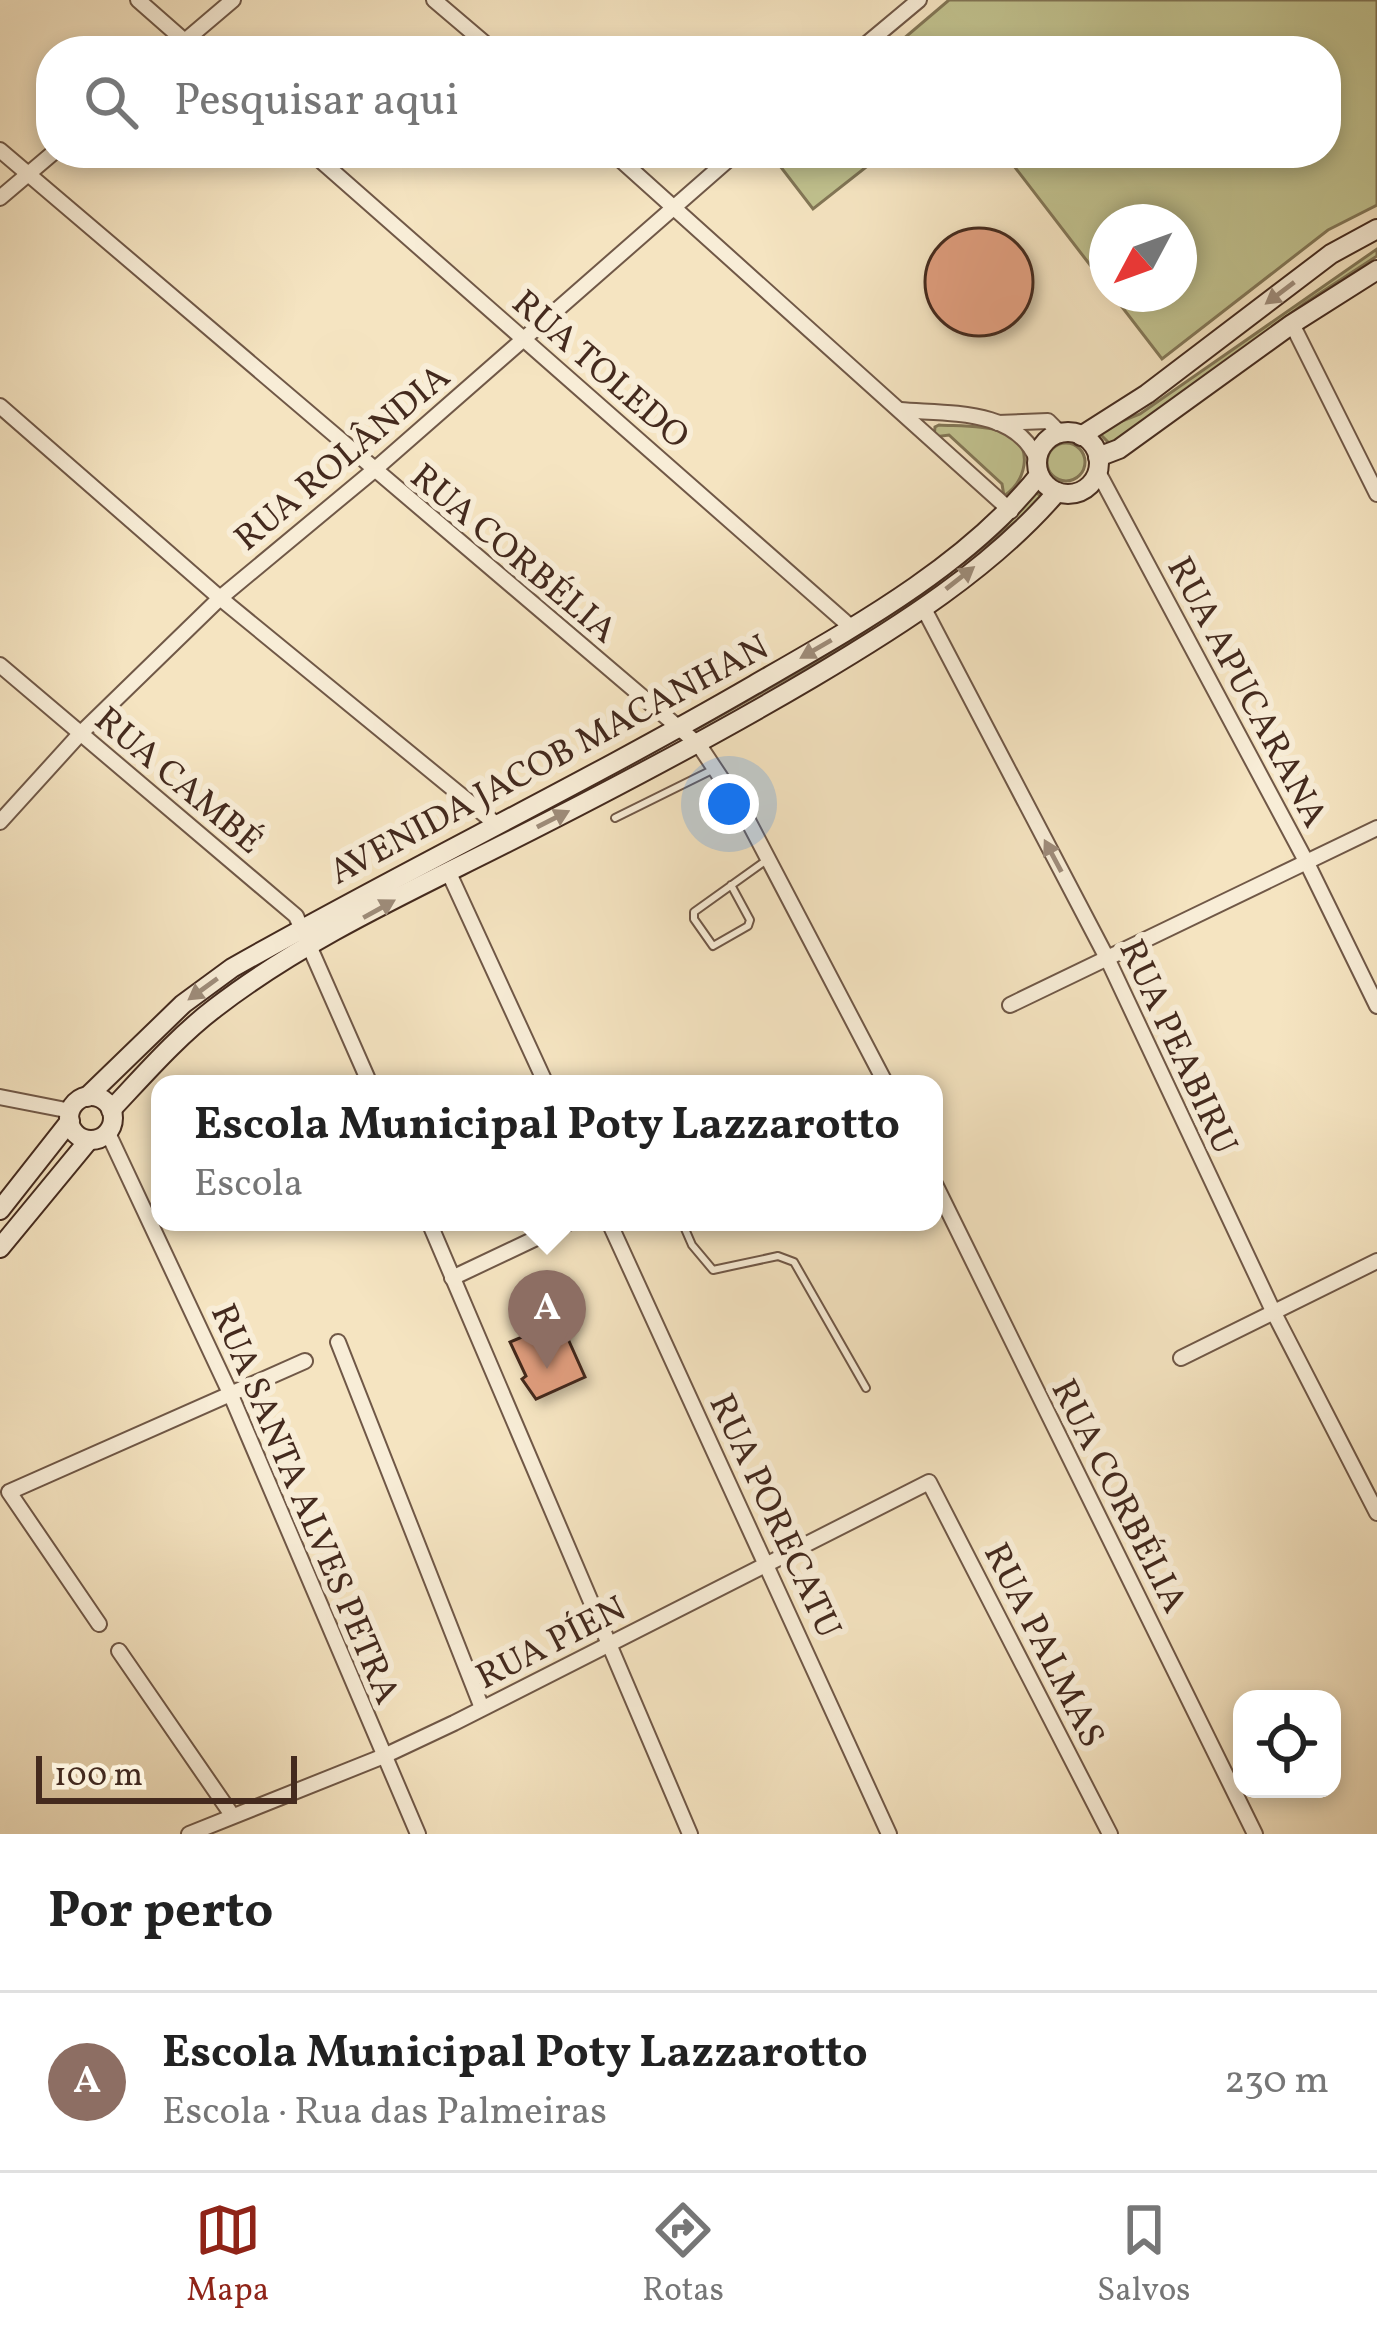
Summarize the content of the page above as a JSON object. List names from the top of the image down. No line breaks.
{"streets":{"main road":["AVENIDA JACOB MACANHAN"],"street":["RUA TOLEDO","RUA ROLÂNDIA","RUA CORBÉLIA","RUA APUCARANA","RUA CAMBÉ","RUA PEABIRU","RUA SANTA ALVES PETRA","RUA PORECATU","RUA PÍEN","RUA PALMAS"]},"crossings":[["RUA TOLEDO","RUA ROLÂNDIA"],["RUA TOLEDO","AVENIDA JACOB MACANHAN"],["RUA ROLÂNDIA","RUA CORBÉLIA"],["RUA ROLÂNDIA","RUA CAMBÉ"],["RUA CORBÉLIA","AVENIDA JACOB MACANHAN"],["RUA APUCARANA","AVENIDA JACOB MACANHAN"],["AVENIDA JACOB MACANHAN","RUA CAMBÉ"],["AVENIDA JACOB MACANHAN","RUA PEABIRU"],["AVENIDA JACOB MACANHAN","RUA SANTA ALVES PETRA"],["RUA SANTA ALVES PETRA","RUA PÍEN"],["RUA PORECATU","RUA PÍEN"],["RUA PÍEN","RUA PALMAS"]],"one_way":["RUA PEABIRU"],"scale_bar":"100 m","north":"bottom left","page":{"search":"Pesquisar aqui","popup":["Escola Municipal Poty Lazzarotto","Escola"],"pins":"A","scale":"100 m","heading":"Por perto","list":[{"mark":"A","name":"Escola Municipal Poty Lazzarotto","note":"Escola · Rua das Palmeiras","value":"230 m"}],"nav":["Mapa","Rotas","Salvos"]}}
